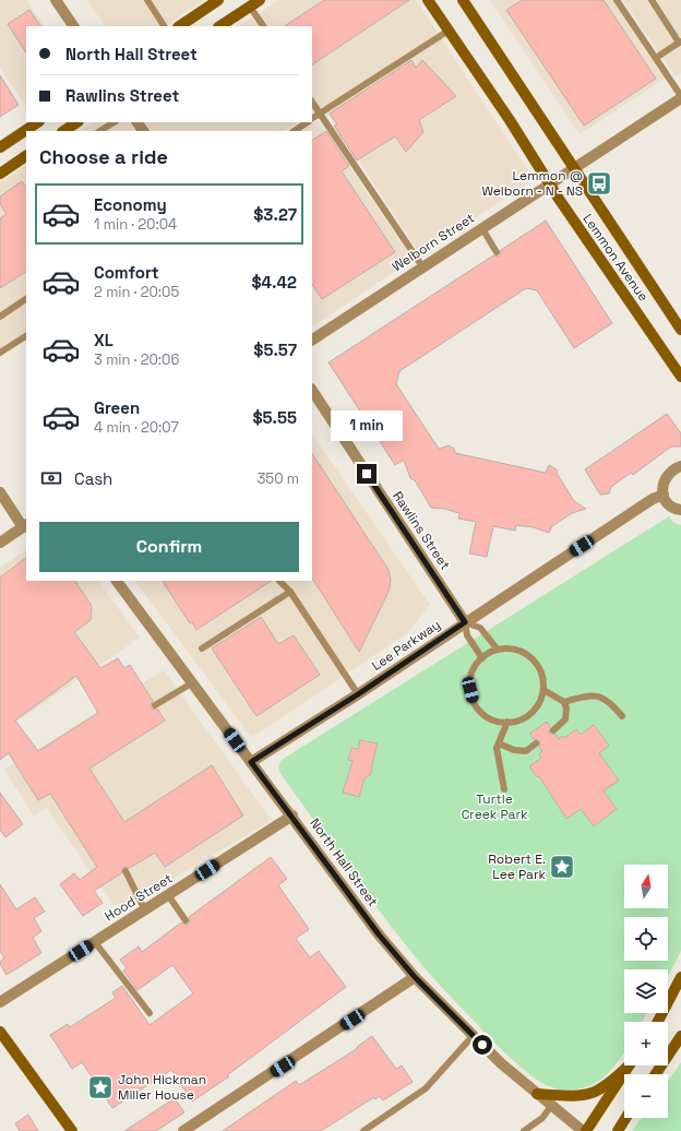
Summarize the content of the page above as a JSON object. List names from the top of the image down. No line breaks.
{"streets":{"main road":["Lemmon Avenue"],"street":["Welborn Street","Rawlins Street","Lee Parkway","North Hall Street","Hood Street"]},"crossings":[["Welborn Street","Lemmon Avenue"],["Rawlins Street","Lee Parkway"],["Lee Parkway","North Hall Street"],["North Hall Street","Hood Street"]],"parks":["Turtle Creek Park"],"places":{"bus stop":["Lemmon @ Welborn - N - NS"],"place":["Robert E. Lee Park","John Hickman Miller House"]},"north":"top","page":{"banner":["North Hall Street","Rawlins Street"],"heading":"Choose a ride","list":[{"name":"Economy","note":"1 min · 20:04","value":"$3.27"},{"name":"Comfort","note":"2 min · 20:05","value":"$4.42"},{"name":"XL","note":"3 min · 20:06","value":"$5.57"},{"name":"Green","note":"4 min · 20:07","value":"$5.55"}],"bubble":"1 min","pay":["Cash","350 m"],"buttons":"Confirm","map_buttons":["+","−"]}}
